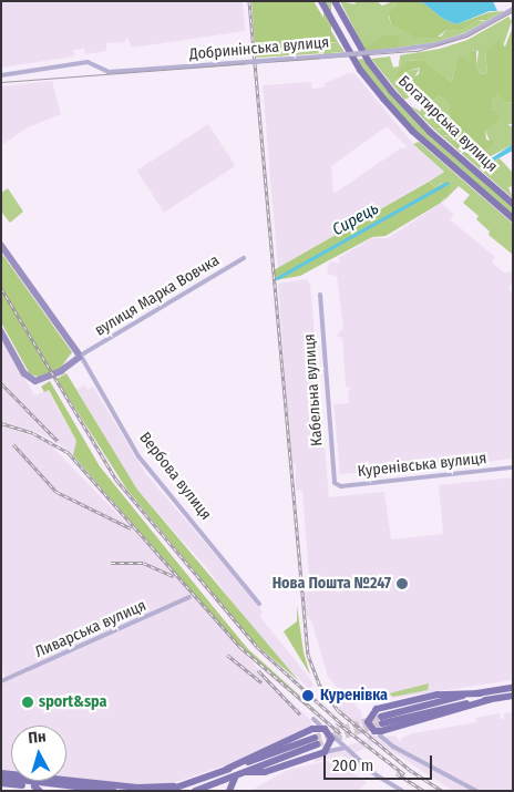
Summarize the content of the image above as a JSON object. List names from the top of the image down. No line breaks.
{"streets":{"main road":["Богатирська вулиця","Вербова вулиця"],"street":["Добринінська вулиця","вулиця Марка Вовчка","Кабельна вулиця","Куренівська вулиця","Ливарська вулиця"]},"crossings":[["вулиця Марка Вовчка","Вербова вулиця"],["Кабельна вулиця","Куренівська вулиця"]],"water":["Сирець"],"places":["Нова Пошта №247","Куренівка","sport&spa"],"scale_bar":"200 m","north":"top"}
